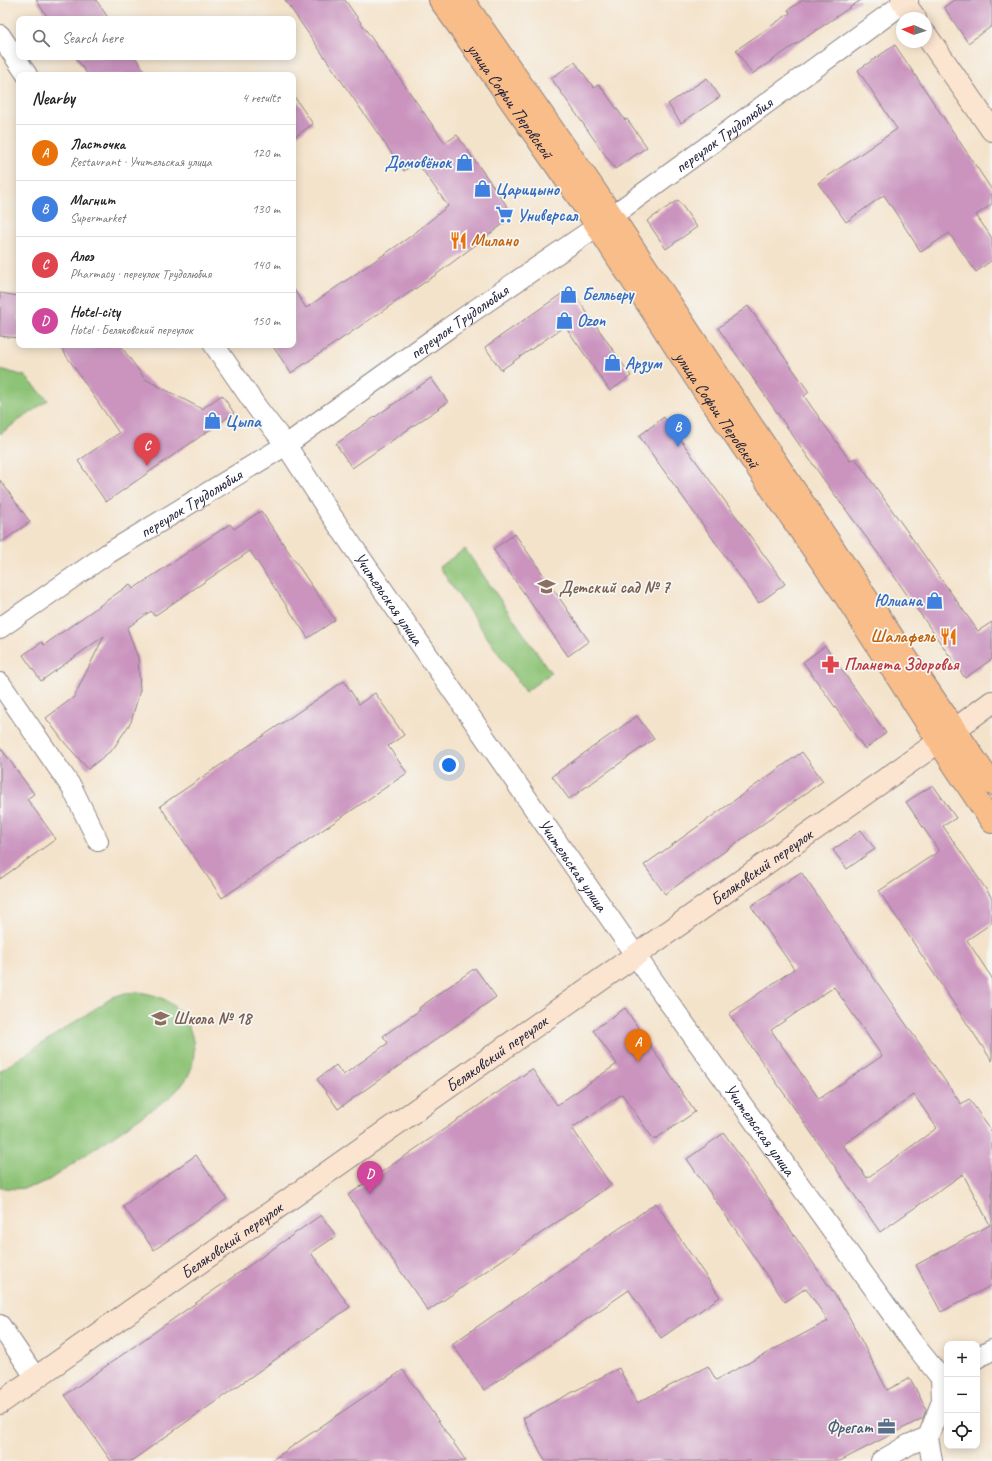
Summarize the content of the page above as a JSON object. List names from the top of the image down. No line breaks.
{"streets":{"main road":["улица Софьи Перовской"],"street":["переулок Трудолюбия","Учительская улица","Беляковский переулок"]},"crossings":[["улица Софьи Перовской","переулок Трудолюбия"],["улица Софьи Перовской","Беляковский переулок"],["переулок Трудолюбия","Учительская улица"],["Учительская улица","Беляковский переулок"]],"places":{"shop":["Домовёнок","Царицыно","Белльеру","Ozon","Арзум","Цыпа","Юлиана"],"supermarket":["Универсал"],"restaurant":["Милано","Шалафель"],"school or university":["Детский сад № 7","Школа № 18"],"pharmacy":["Планета Здоровья"],"office":["Фрегат"]},"north":"left","page":{"search":"Search here","heading":["Nearby","4 results"],"list":[{"mark":"A","name":"Ласточка","note":"Restaurant · Учительская улица","value":"120 m"},{"mark":"B","name":"Магнит","note":"Supermarket","value":"130 m"},{"mark":"C","name":"Алоэ","note":"Pharmacy · переулок Трудолюбия","value":"140 m"},{"mark":"D","name":"Hotel-city","note":"Hotel · Беляковский переулок","value":"150 m"}],"pins":["B","C","A","D"],"map_buttons":["+","−"]}}
